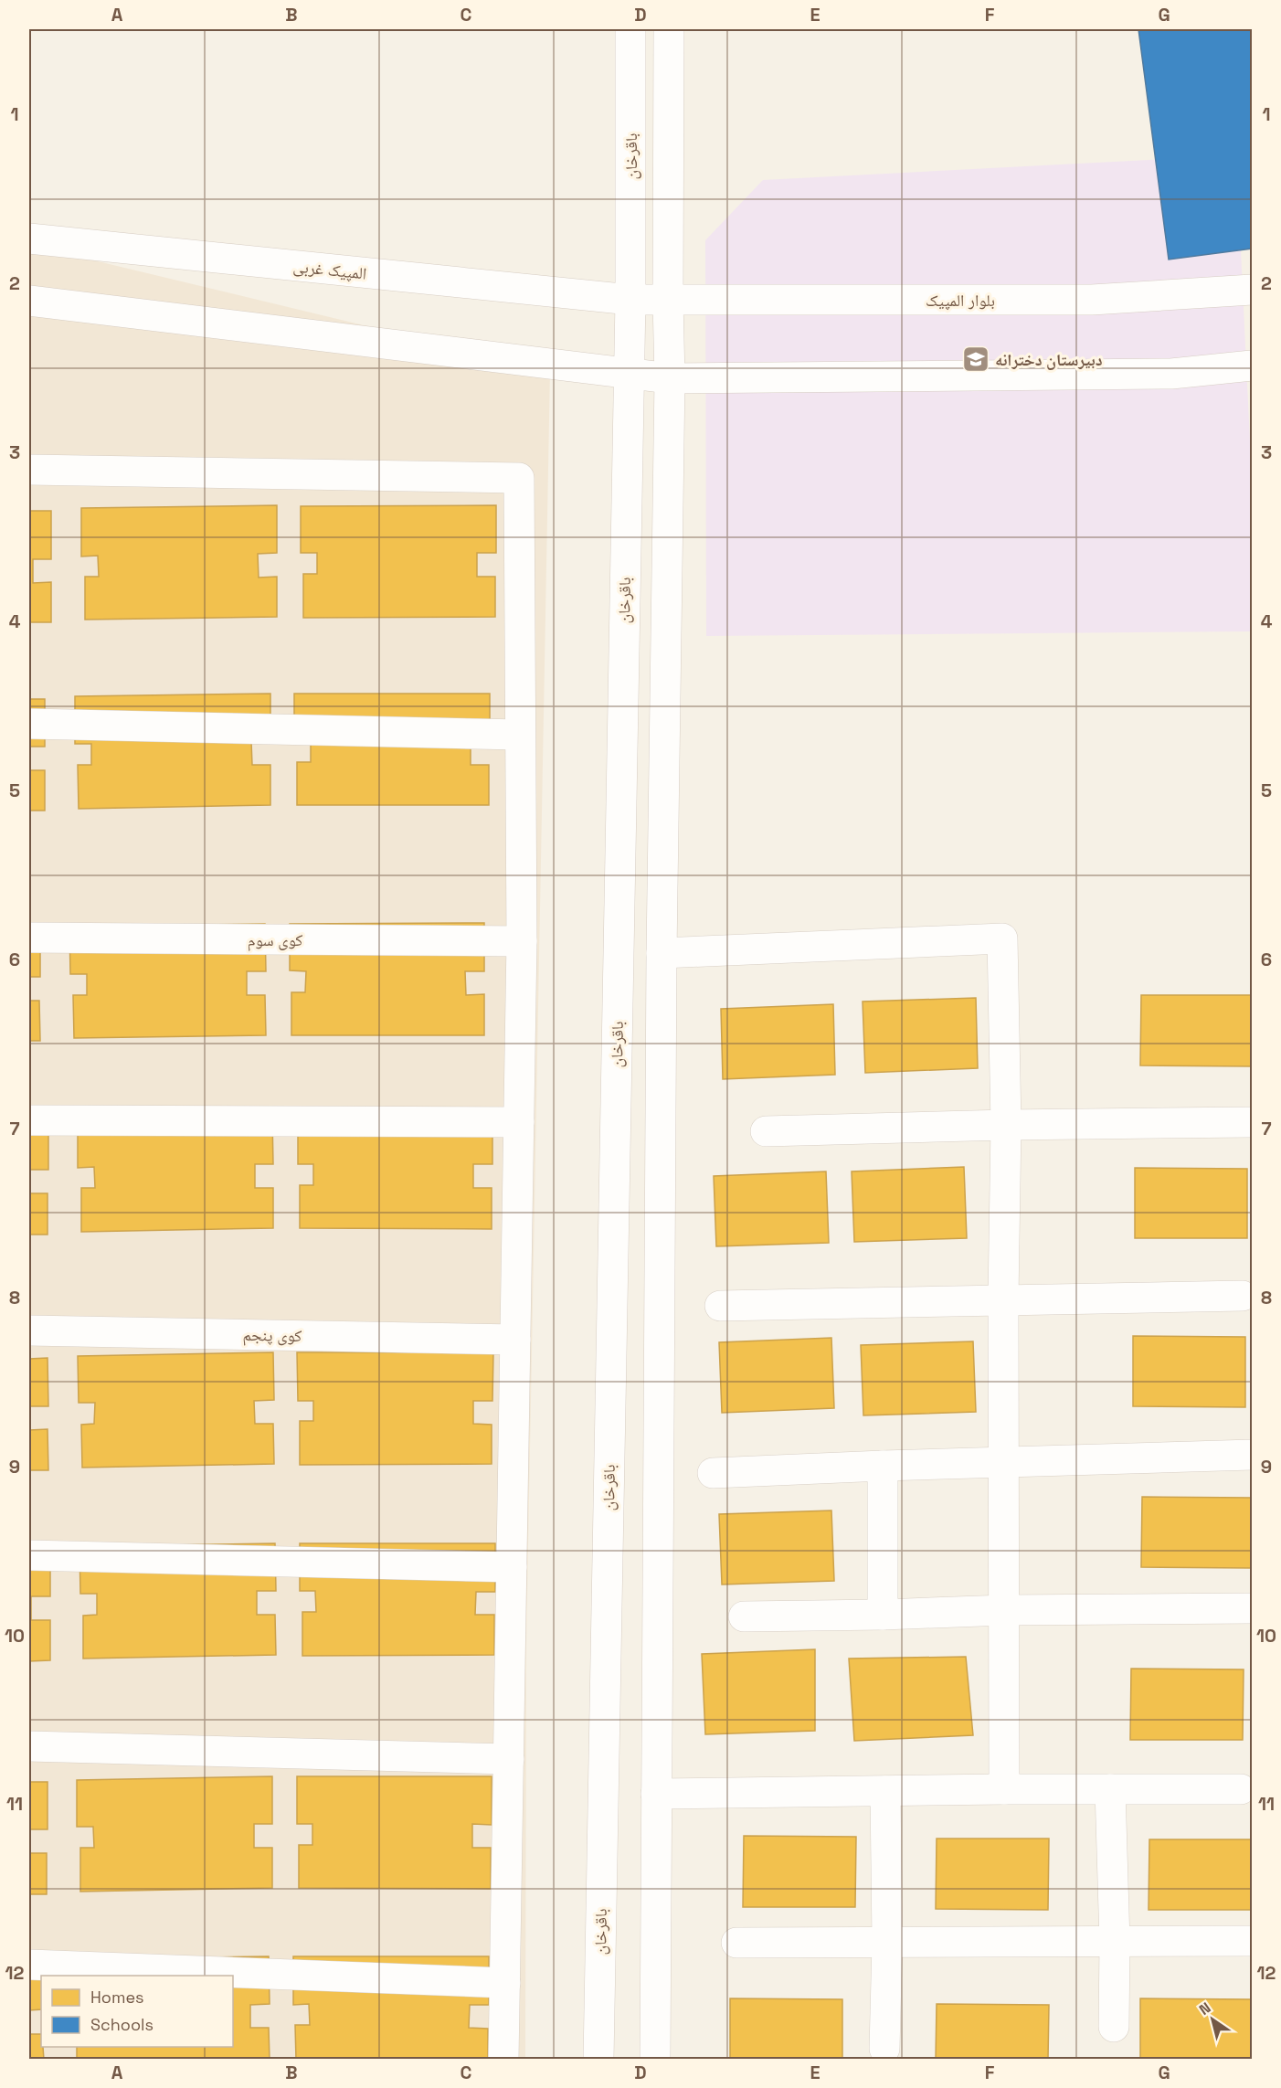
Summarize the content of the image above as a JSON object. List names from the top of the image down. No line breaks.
{"streets":{"street":["باقرخان","المپیک غربی","بلوار المپیک","کوی سوم","کوی پنجم"]},"crossings":[["باقرخان","المپیک غربی"],["المپیک غربی","بلوار المپیک"]],"places":{"school or university":["دبیرستان دخترانه"]},"legend":["Homes","Schools"],"north":"top left","grid":{"columns":["A","B","C","D","E","F","G"],"rows":["1","2","3","4","5","6","7","8","9","10","11","12"]}}
